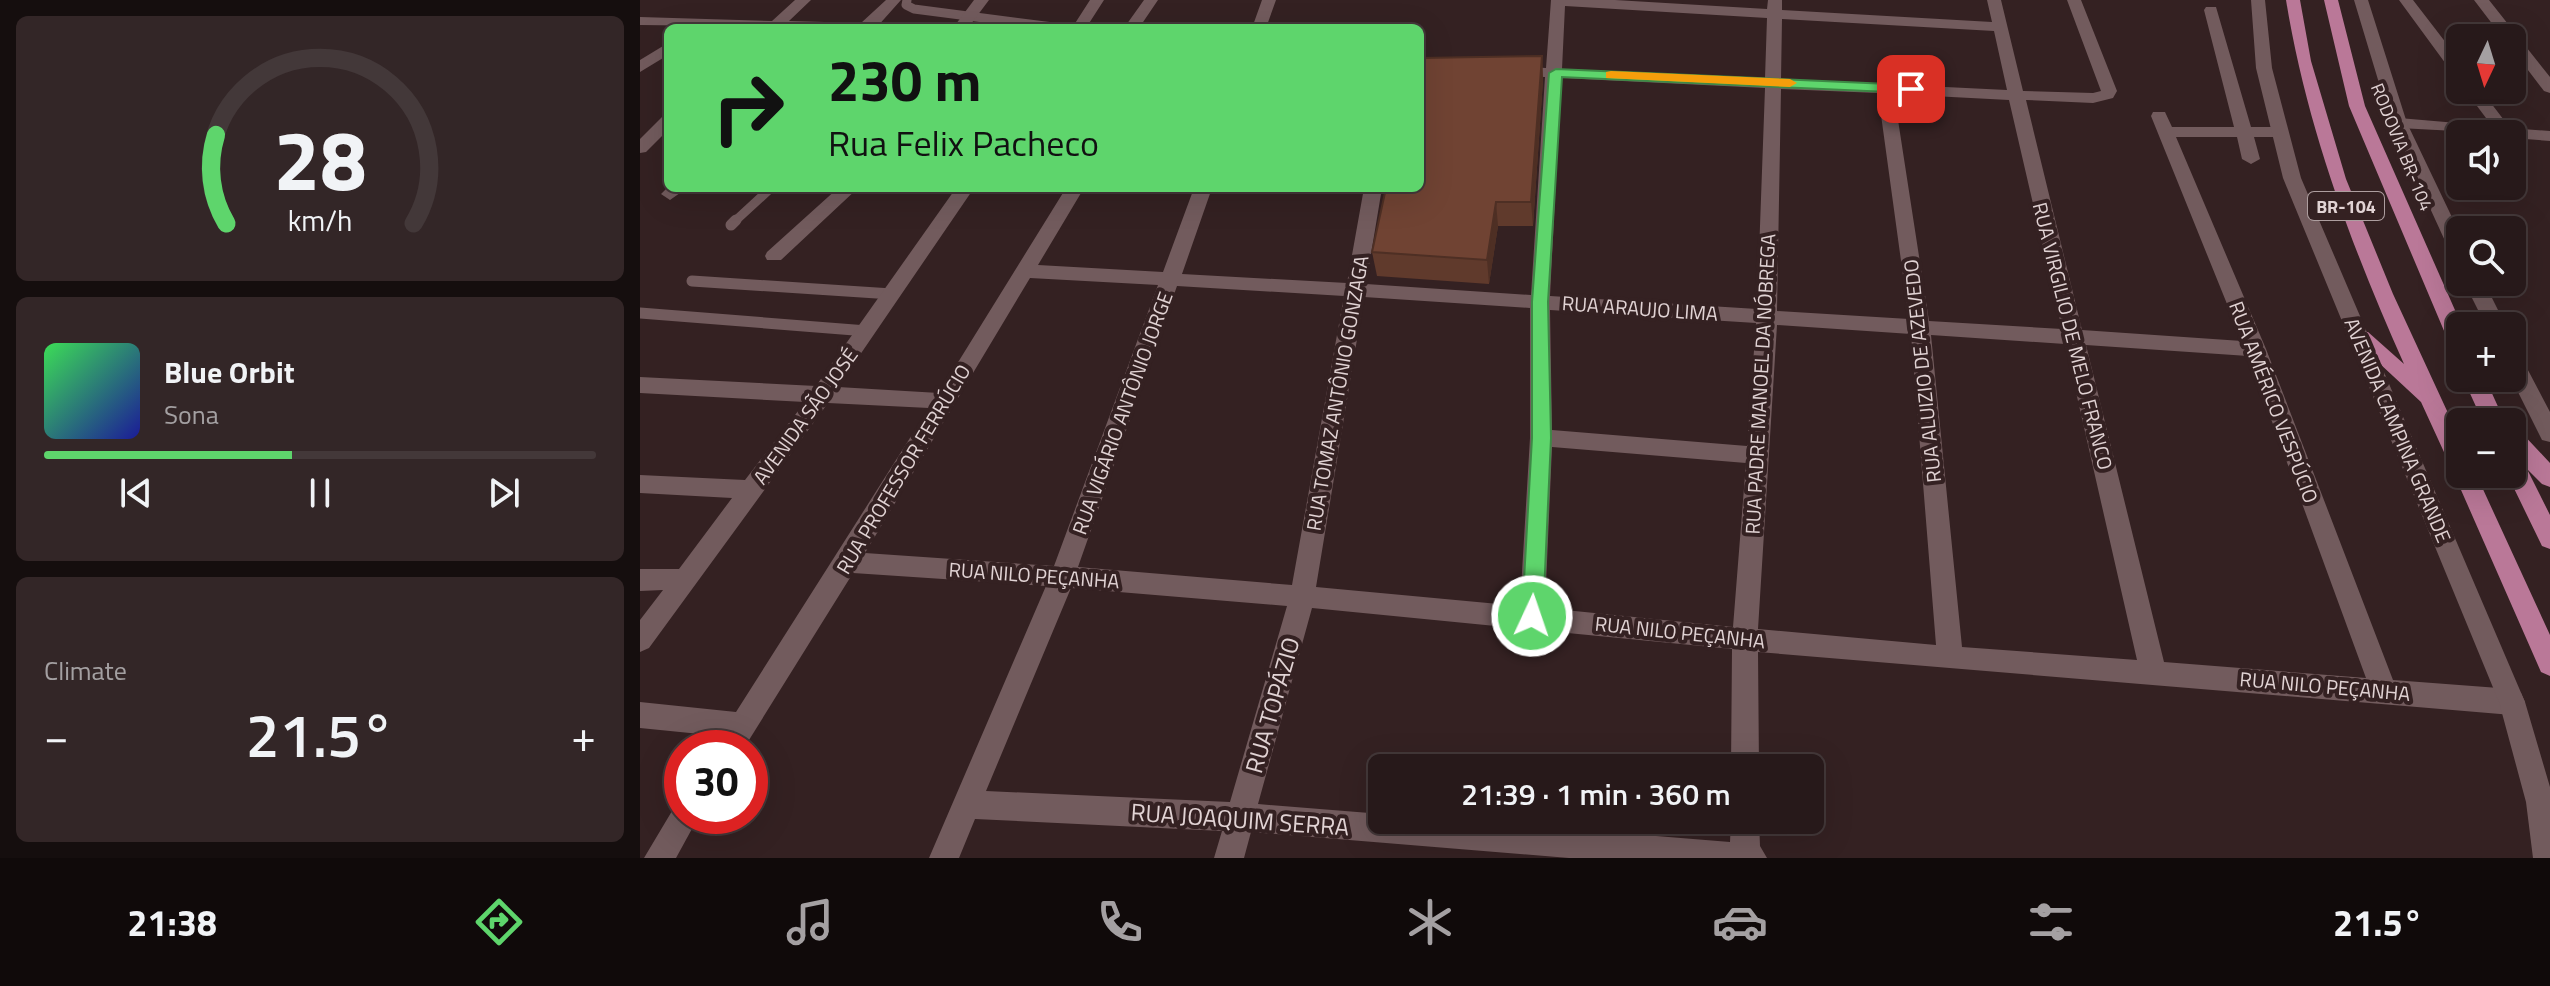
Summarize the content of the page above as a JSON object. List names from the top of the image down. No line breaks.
{"streets":{"highway":["RODOVIA BR-104","BR-104"],"street":["RUA ARAUJO LIMA","RUA VIRGILIO DE MELO FRANCO","RUA ALUIZIO DE AZEVEDO","RUA PADRE MANOEL DA NÓBREGA","RUA TOMAZ ANTÔNIO GONZAGA","RUA AMÉRICO VESPÚCIO","RUA VIGÁRIO ANTÔNIO JORGE","AVENIDA SÃO JOSÉ","AVENIDA CAMPINA GRANDE","RUA PROFESSOR FERRÚCIO","RUA NILO PEÇANHA","RUA TOPÁZIO","RUA JOAQUIM SERRA"]},"crossings":[["RUA ARAUJO LIMA","RUA VIRGILIO DE MELO FRANCO"],["RUA ARAUJO LIMA","RUA ALUIZIO DE AZEVEDO"],["RUA ARAUJO LIMA","RUA PADRE MANOEL DA NÓBREGA"],["RUA ARAUJO LIMA","RUA TOMAZ ANTÔNIO GONZAGA"],["RUA ARAUJO LIMA","RUA AMÉRICO VESPÚCIO"],["RUA ARAUJO LIMA","RUA VIGÁRIO ANTÔNIO JORGE"],["RUA ARAUJO LIMA","RUA PROFESSOR FERRÚCIO"],["RUA VIRGILIO DE MELO FRANCO","RUA NILO PEÇANHA"],["RUA ALUIZIO DE AZEVEDO","RUA NILO PEÇANHA"],["RUA PADRE MANOEL DA NÓBREGA","RUA NILO PEÇANHA"],["RUA TOMAZ ANTÔNIO GONZAGA","RUA NILO PEÇANHA"],["RUA TOMAZ ANTÔNIO GONZAGA","RUA TOPÁZIO"],["RUA AMÉRICO VESPÚCIO","RUA NILO PEÇANHA"],["RUA VIGÁRIO ANTÔNIO JORGE","RUA NILO PEÇANHA"],["RUA VIGÁRIO ANTÔNIO JORGE","RUA JOAQUIM SERRA"],["AVENIDA CAMPINA GRANDE","RUA NILO PEÇANHA"],["RUA PROFESSOR FERRÚCIO","RUA NILO PEÇANHA"],["RUA NILO PEÇANHA","RUA TOPÁZIO"],["RUA TOPÁZIO","RUA JOAQUIM SERRA"]],"north":"bottom","page":{"map_buttons":["+","−"],"turn":["230 m","Rua Felix Pacheco"],"song":["Blue Orbit","Sona"],"tile":"Climate","heat":["−","21.5°","+"],"limit":"30","trip":"21:39 · 1 min · 360 m","tabs":["21:38","21.5°"],"gauge":["28","km/h"]}}
